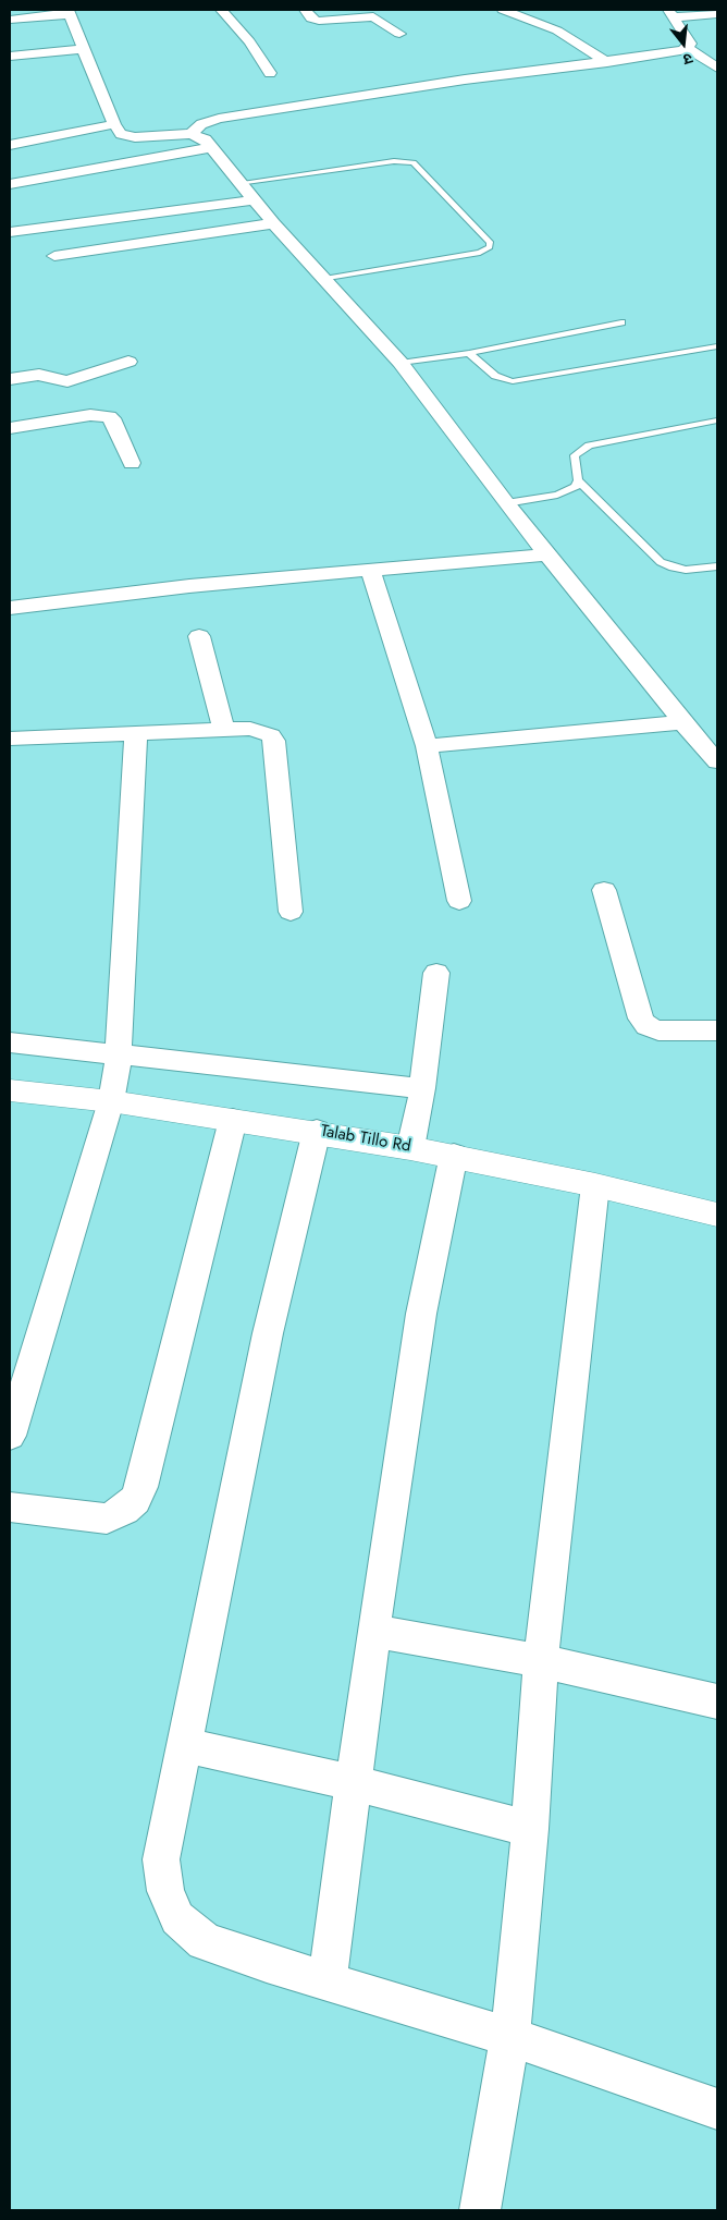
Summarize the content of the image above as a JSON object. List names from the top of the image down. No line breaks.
{"streets":{"main road":["Talab Tillo Rd"]},"north":"bottom"}
